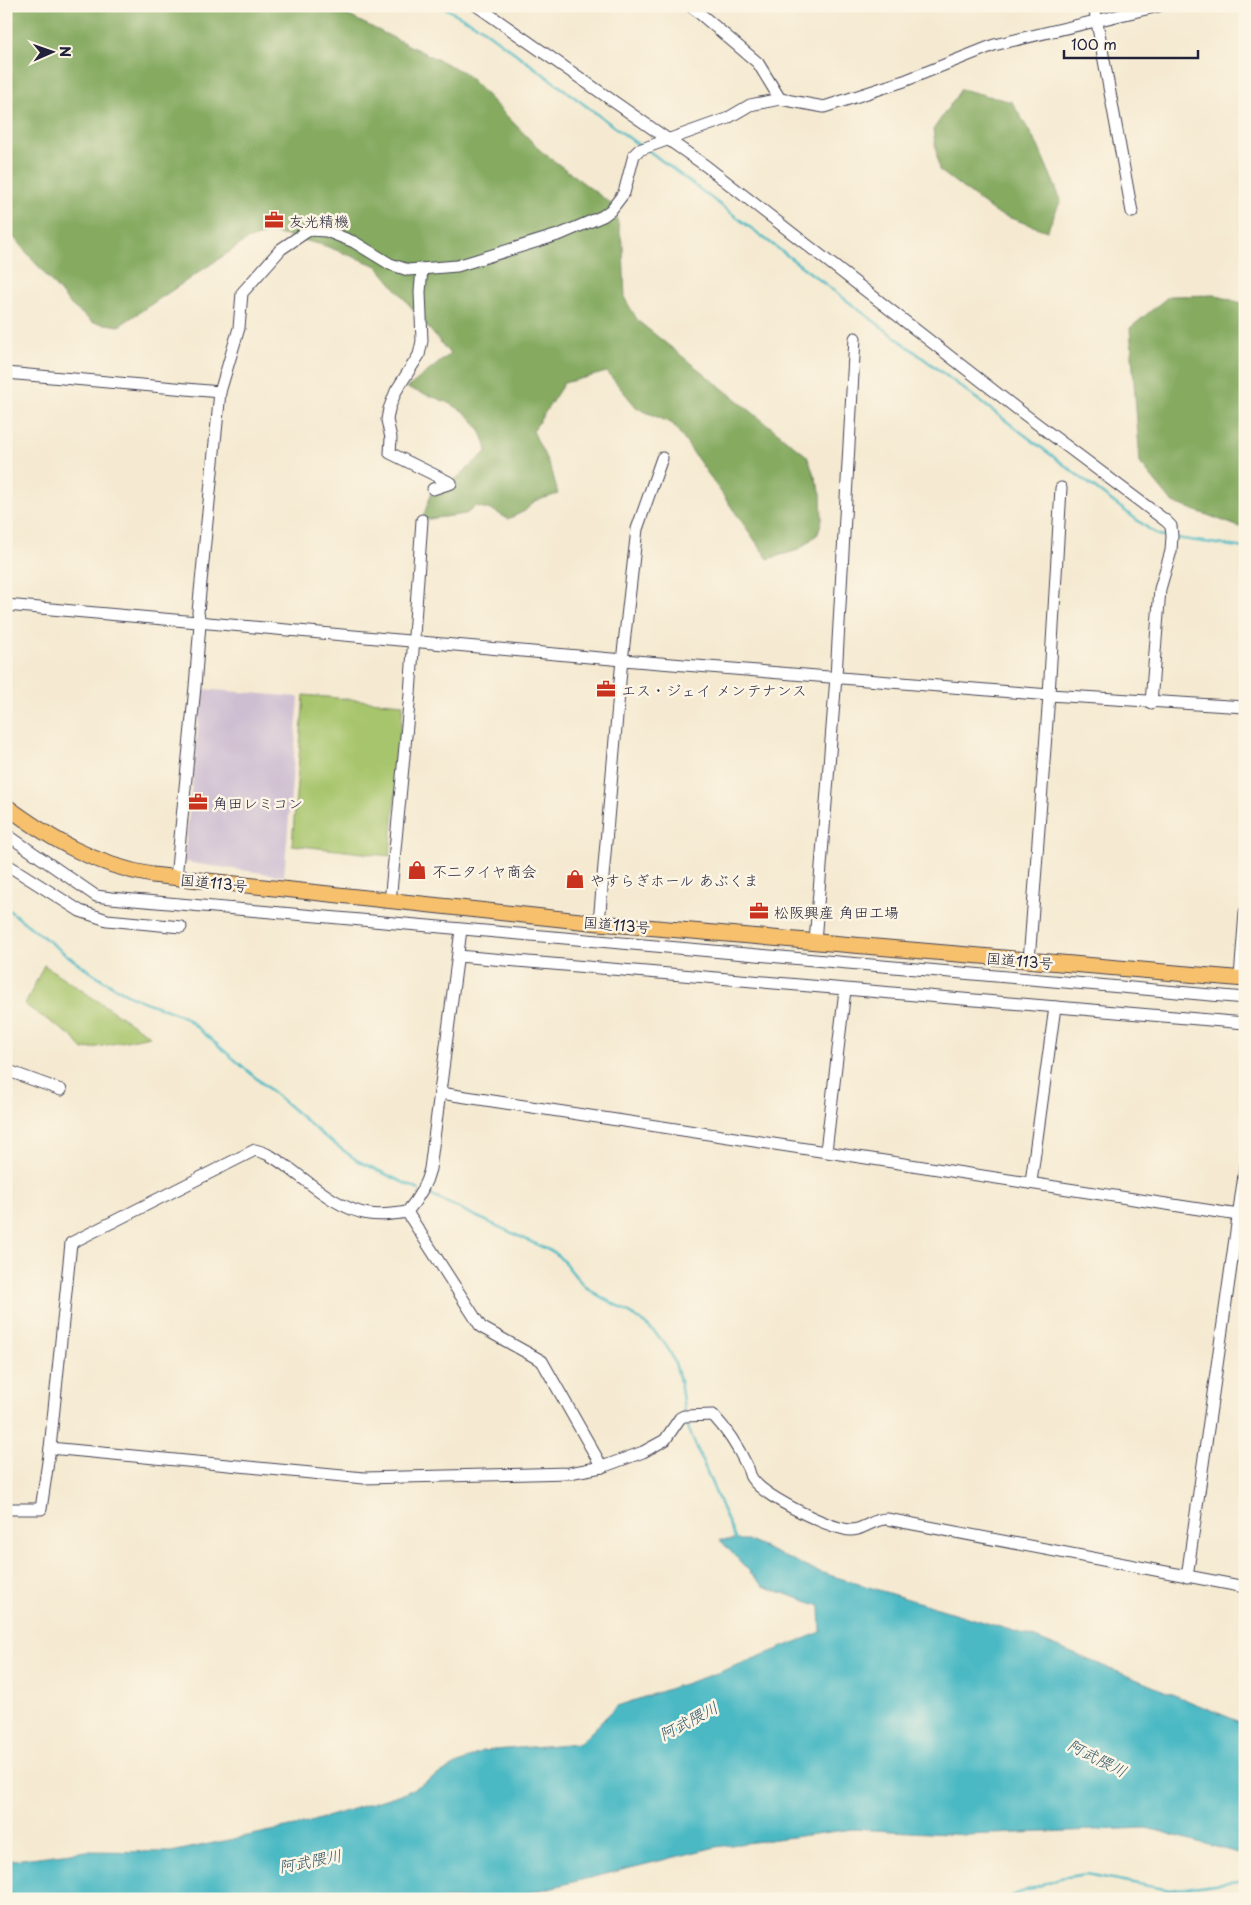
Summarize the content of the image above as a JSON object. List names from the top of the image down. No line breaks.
{"streets":{"highway":["国道113号"]},"water":["阿武隈川"],"places":{"office":["友光精機","エス・ジェイ メンテナンス","角田レミコン","松阪興産 角田工場"],"shop":["不二タイヤ商会","やすらぎホール あぶくま"]},"scale_bar":"100 m","north":"right"}
